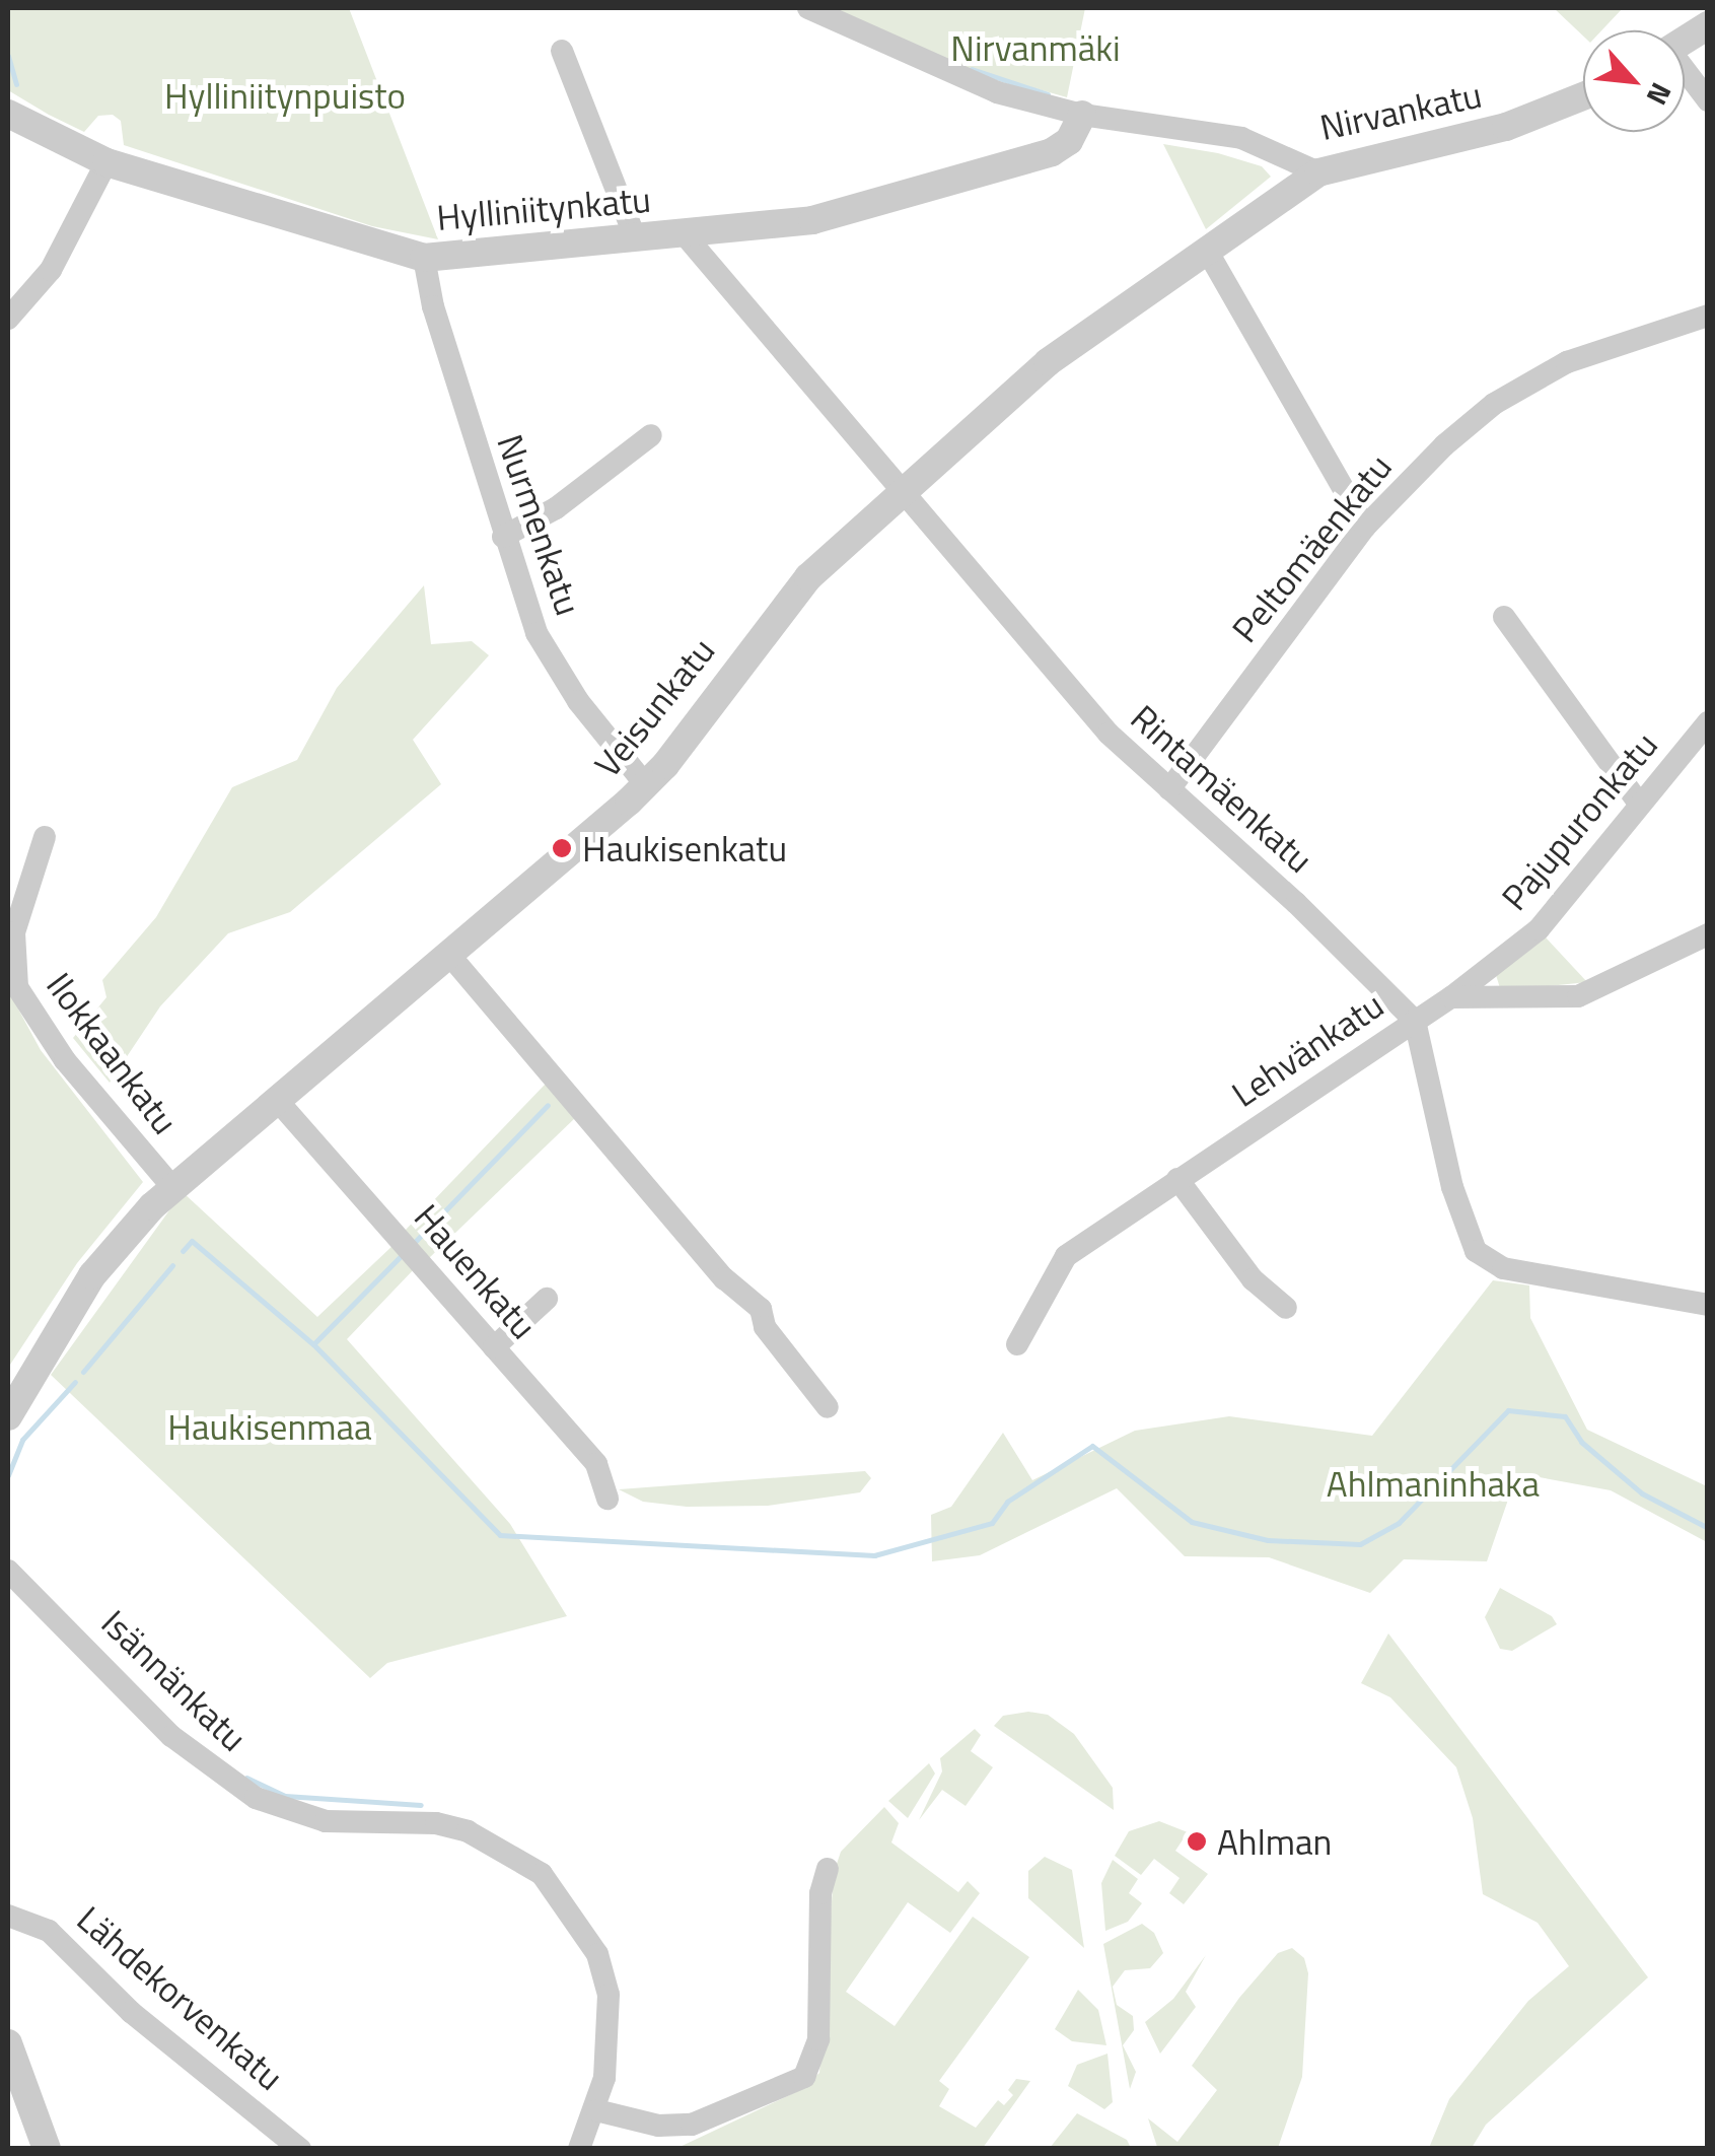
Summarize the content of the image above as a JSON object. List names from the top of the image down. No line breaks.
{"streets":{"street":["Nirvankatu","Hylliniitynkatu","Nurmenkatu","Peltomäenkatu","Veisunkatu","Rintamäenkatu","Pajupuronkatu","Lehvänkatu","Ilokkaankatu","Hauenkatu","Isännänkatu","Lähdekorvenkatu"]},"crossings":[["Nirvankatu","Hylliniitynkatu"],["Nirvankatu","Veisunkatu"],["Hylliniitynkatu","Nurmenkatu"],["Hylliniitynkatu","Rintamäenkatu"],["Nurmenkatu","Veisunkatu"],["Peltomäenkatu","Rintamäenkatu"],["Veisunkatu","Rintamäenkatu"],["Veisunkatu","Ilokkaankatu"],["Veisunkatu","Hauenkatu"],["Rintamäenkatu","Lehvänkatu"],["Pajupuronkatu","Lehvänkatu"]],"parks":["Nirvanmäki","Hylliniitynpuisto","Haukisenmaa","Ahlmaninhaka"],"places":["Haukisenkatu","Ahlman"],"north":"bottom right"}
